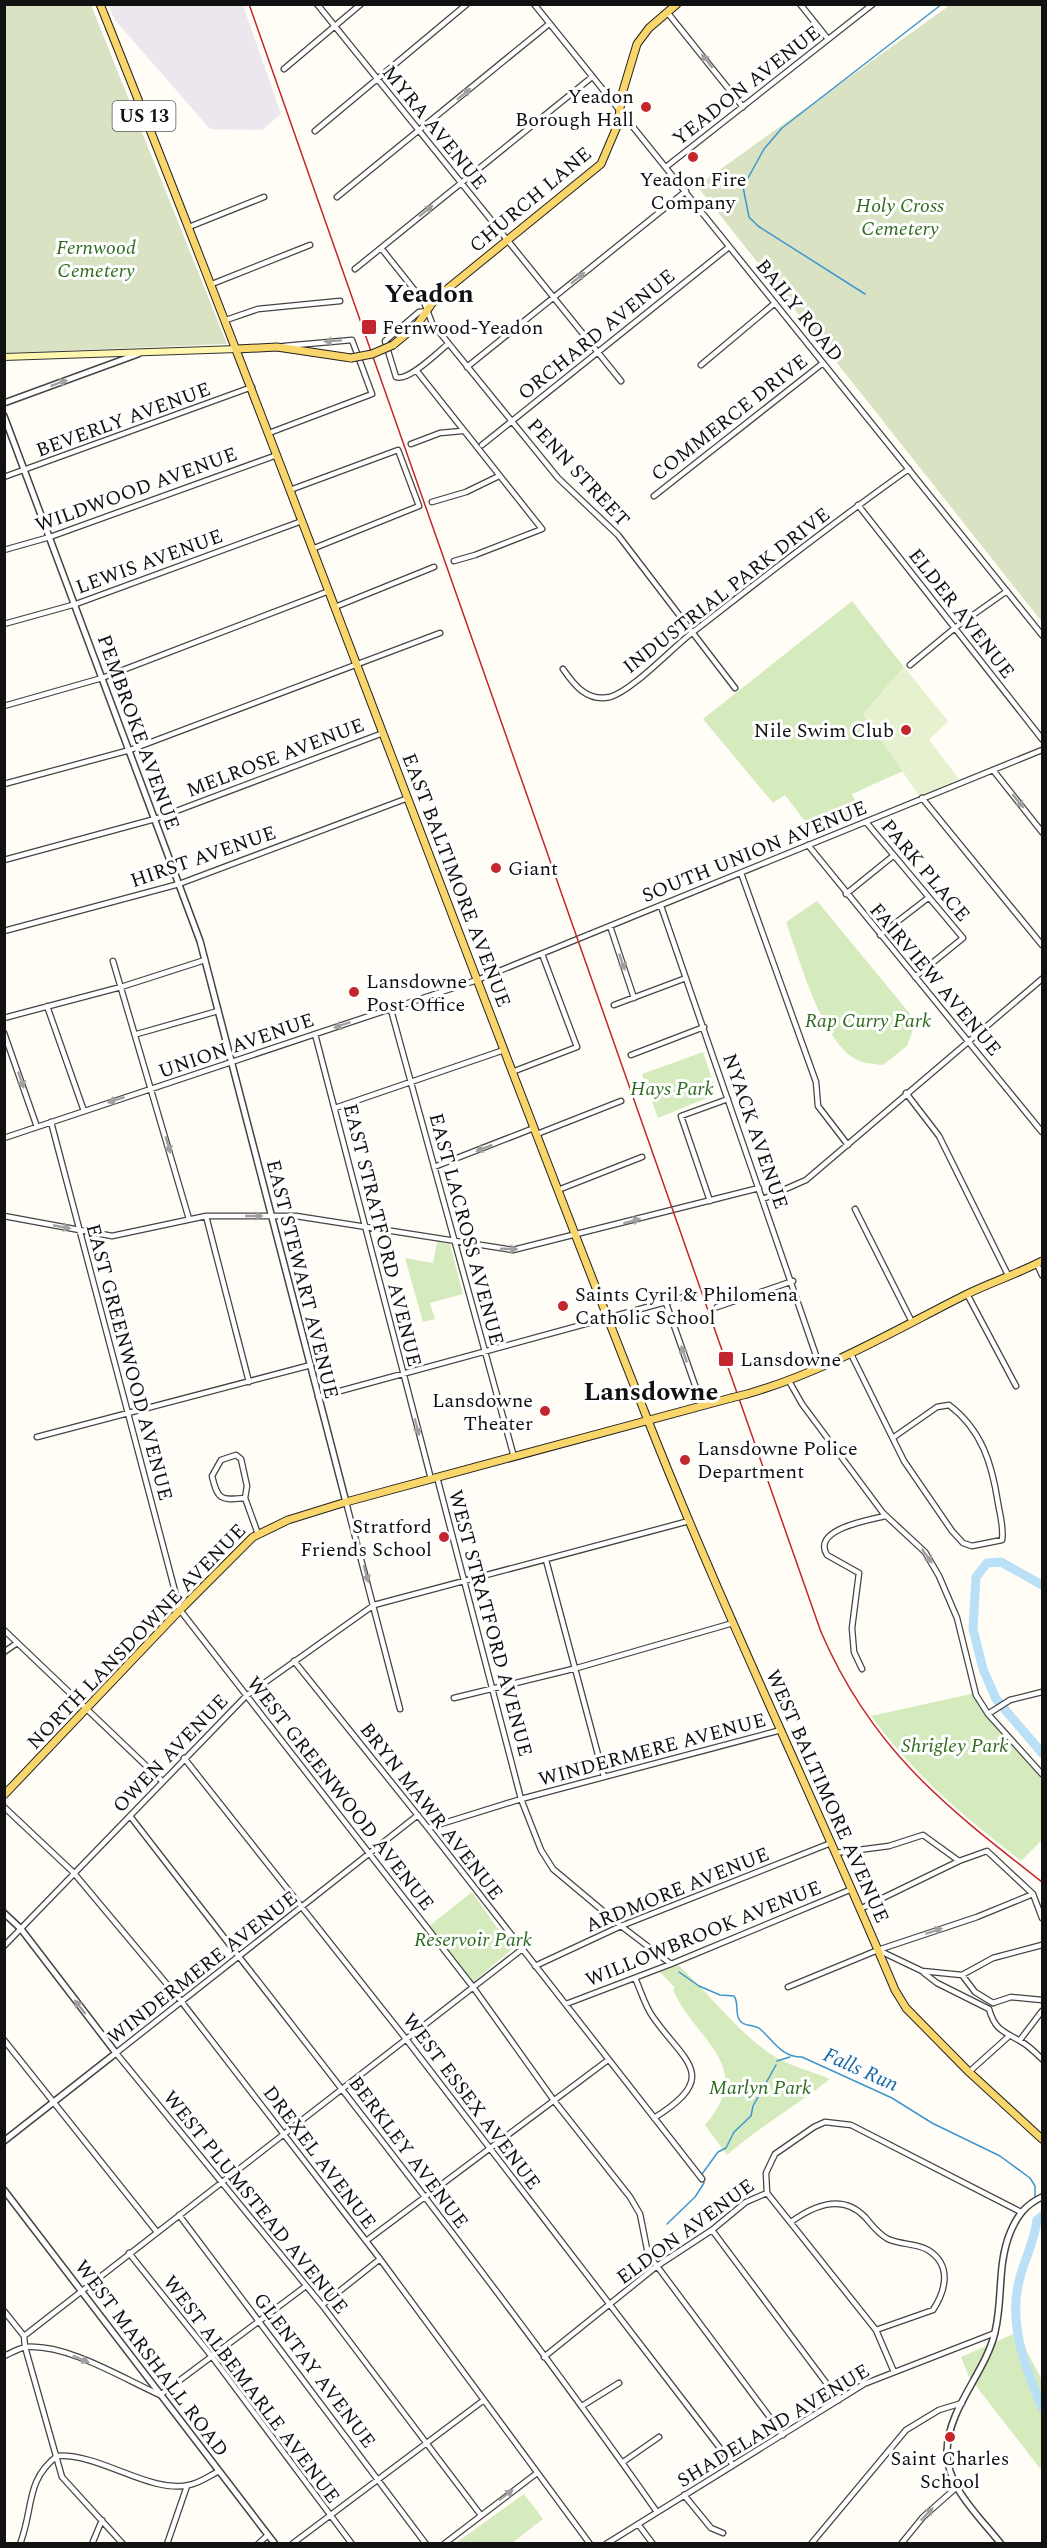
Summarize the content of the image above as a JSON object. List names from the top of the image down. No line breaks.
{"streets":{"main road":["US 13","CHURCH LANE","EAST BALTIMORE AVENUE","NORTH LANSDOWNE AVENUE","WEST BALTIMORE AVENUE"],"street":["YEADON AVENUE","MYRA AVENUE","BAILY ROAD","ORCHARD AVENUE","COMMERCE DRIVE","BEVERLY AVENUE","PENN STREET","WILDWOOD AVENUE","LEWIS AVENUE","INDUSTRIAL PARK DRIVE","ELDER AVENUE","PEMBROKE AVENUE","MELROSE AVENUE","SOUTH UNION AVENUE","HIRST AVENUE","PARK PLACE","FAIRVIEW AVENUE","UNION AVENUE","NYACK AVENUE","EAST LACROSS AVENUE","EAST STRATFORD AVENUE","EAST STEWART AVENUE","EAST GREENWOOD AVENUE","WEST STRATFORD AVENUE","WINDERMERE AVENUE","OWEN AVENUE","WEST GREENWOOD AVENUE","BRYN MAWR AVENUE","ARDMORE AVENUE","WILLOWBROOK AVENUE","WEST ESSEX AVENUE","BERKLEY AVENUE","DREXEL AVENUE","WEST PLUMSTEAD AVENUE","ELDON AVENUE","WEST MARSHALL ROAD","GLENTAY AVENUE","WEST ALBEMARLE AVENUE","SHADELAND AVENUE"]},"crossings":[["YEADON AVENUE","BAILY ROAD"],["US 13","EAST BALTIMORE AVENUE"],["MYRA AVENUE","CHURCH LANE"],["MYRA AVENUE","ORCHARD AVENUE"],["CHURCH LANE","BAILY ROAD"],["CHURCH LANE","PENN STREET"],["BAILY ROAD","ORCHARD AVENUE"],["BAILY ROAD","COMMERCE DRIVE"],["BAILY ROAD","INDUSTRIAL PARK DRIVE"],["ORCHARD AVENUE","PENN STREET"],["BEVERLY AVENUE","PEMBROKE AVENUE"],["BEVERLY AVENUE","EAST BALTIMORE AVENUE"],["PENN STREET","INDUSTRIAL PARK DRIVE"],["WILDWOOD AVENUE","PEMBROKE AVENUE"],["WILDWOOD AVENUE","EAST BALTIMORE AVENUE"],["LEWIS AVENUE","PEMBROKE AVENUE"],["LEWIS AVENUE","EAST BALTIMORE AVENUE"],["INDUSTRIAL PARK DRIVE","ELDER AVENUE"],["PEMBROKE AVENUE","MELROSE AVENUE"],["PEMBROKE AVENUE","HIRST AVENUE"],["PEMBROKE AVENUE","UNION AVENUE"],["PEMBROKE AVENUE","EAST STEWART AVENUE"],["MELROSE AVENUE","EAST BALTIMORE AVENUE"],["SOUTH UNION AVENUE","PARK PLACE"],["SOUTH UNION AVENUE","EAST BALTIMORE AVENUE"],["SOUTH UNION AVENUE","FAIRVIEW AVENUE"],["SOUTH UNION AVENUE","UNION AVENUE"],["SOUTH UNION AVENUE","NYACK AVENUE"],["HIRST AVENUE","EAST BALTIMORE AVENUE"],["PARK PLACE","FAIRVIEW AVENUE"],["EAST BALTIMORE AVENUE","UNION AVENUE"],["EAST BALTIMORE AVENUE","NORTH LANSDOWNE AVENUE"],["EAST BALTIMORE AVENUE","WEST BALTIMORE AVENUE"],["UNION AVENUE","EAST LACROSS AVENUE"],["UNION AVENUE","EAST STRATFORD AVENUE"],["UNION AVENUE","EAST STEWART AVENUE"],["UNION AVENUE","EAST GREENWOOD AVENUE"],["NYACK AVENUE","NORTH LANSDOWNE AVENUE"],["EAST LACROSS AVENUE","NORTH LANSDOWNE AVENUE"],["EAST STRATFORD AVENUE","WEST STRATFORD AVENUE"],["EAST STRATFORD AVENUE","NORTH LANSDOWNE AVENUE"],["EAST STEWART AVENUE","NORTH LANSDOWNE AVENUE"],["EAST GREENWOOD AVENUE","NORTH LANSDOWNE AVENUE"],["EAST GREENWOOD AVENUE","WEST GREENWOOD AVENUE"],["WEST STRATFORD AVENUE","NORTH LANSDOWNE AVENUE"],["WEST STRATFORD AVENUE","WINDERMERE AVENUE"],["WEST STRATFORD AVENUE","OWEN AVENUE"],["WEST STRATFORD AVENUE","ARDMORE AVENUE"],["WEST STRATFORD AVENUE","WILLOWBROOK AVENUE"],["NORTH LANSDOWNE AVENUE","WEST GREENWOOD AVENUE"],["NORTH LANSDOWNE AVENUE","WEST BALTIMORE AVENUE"],["WINDERMERE AVENUE","WEST GREENWOOD AVENUE"],["WINDERMERE AVENUE","WEST BALTIMORE AVENUE"],["WINDERMERE AVENUE","BRYN MAWR AVENUE"],["WINDERMERE AVENUE","WEST ESSEX AVENUE"],["WINDERMERE AVENUE","BERKLEY AVENUE"],["WINDERMERE AVENUE","DREXEL AVENUE"],["WINDERMERE AVENUE","WEST PLUMSTEAD AVENUE"],["OWEN AVENUE","WEST GREENWOOD AVENUE"],["OWEN AVENUE","WEST BALTIMORE AVENUE"],["OWEN AVENUE","BRYN MAWR AVENUE"],["OWEN AVENUE","WEST ESSEX AVENUE"],["OWEN AVENUE","BERKLEY AVENUE"],["OWEN AVENUE","DREXEL AVENUE"],["OWEN AVENUE","WEST PLUMSTEAD AVENUE"],["WEST GREENWOOD AVENUE","ELDON AVENUE"],["WEST GREENWOOD AVENUE","SHADELAND AVENUE"],["WEST BALTIMORE AVENUE","ARDMORE AVENUE"],["WEST BALTIMORE AVENUE","WILLOWBROOK AVENUE"],["BRYN MAWR AVENUE","ARDMORE AVENUE"],["BRYN MAWR AVENUE","WILLOWBROOK AVENUE"],["WEST ESSEX AVENUE","ELDON AVENUE"],["WEST ESSEX AVENUE","SHADELAND AVENUE"],["BERKLEY AVENUE","ELDON AVENUE"],["BERKLEY AVENUE","SHADELAND AVENUE"]],"districts":["Yeadon","Lansdowne"],"water":["Falls Run"],"parks":["Holy Cross Cemetery","Fernwood Cemetery","Rap Curry Park","Hays Park","Shrigley Park","Reservoir Park","Marlyn Park"],"places":{"other":["Yeadon Borough Hall","Yeadon Fire Company","Nile Swim Club","Giant","Lansdowne Post Office","Saints Cyril & Philomena Catholic School","Lansdowne Theater","Lansdowne Police Department","Stratford Friends School","Saint Charles School"],"transit":["Fernwood-Yeadon","Lansdowne"]}}
